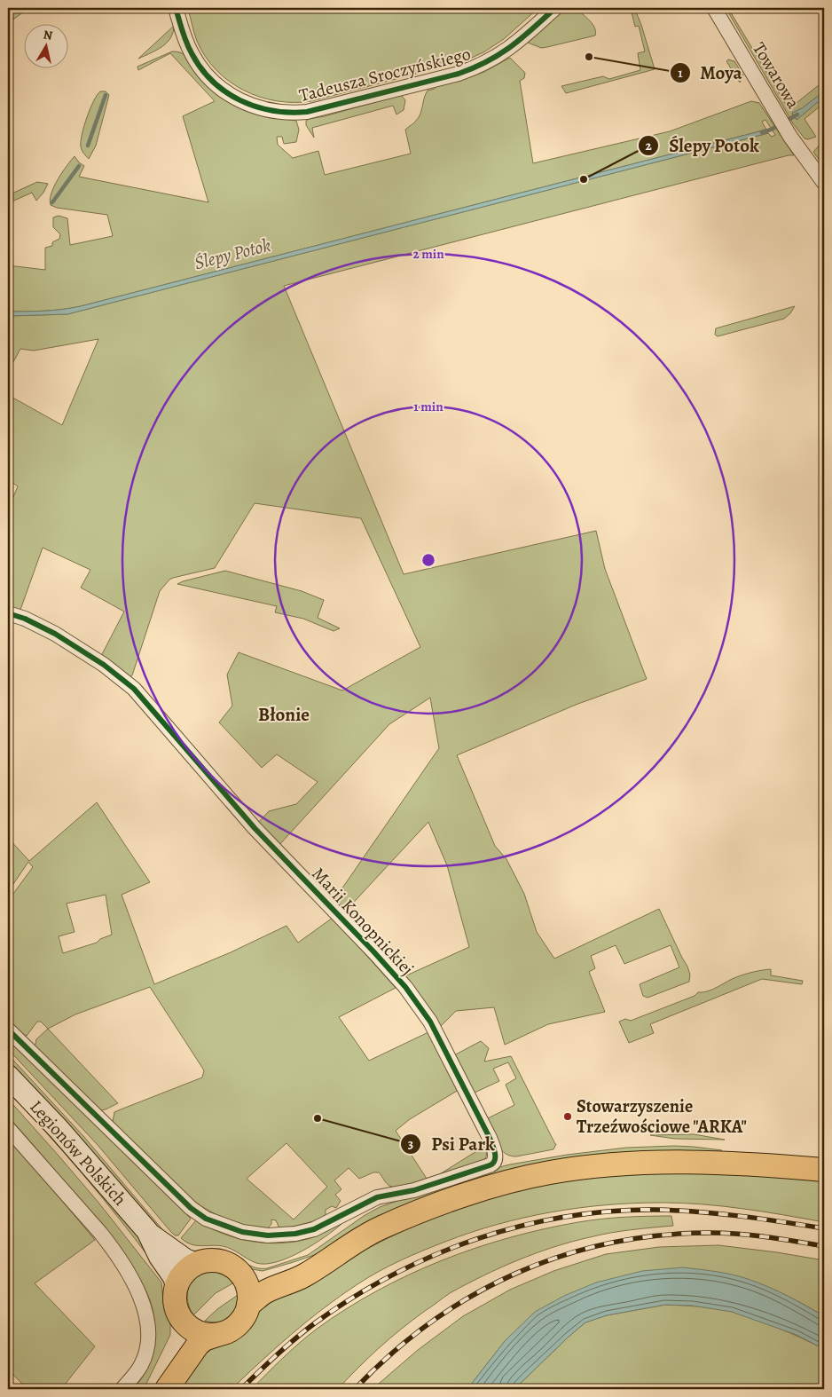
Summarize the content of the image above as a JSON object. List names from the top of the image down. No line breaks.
{"streets":{"main road":["Legionów Polskich"],"street":["Tadeusza Sroczyńskiego","Towarowa","Marii Konopnickiej"]},"districts":["Błonie"],"water":["Ślepy Potok"],"places":["Moya","Ślepy Potok","Stowarzyszenie Trzeźwościowe \"ARKA\"","Psi Park"],"north":"top","rings":["2 min","1 min"]}
